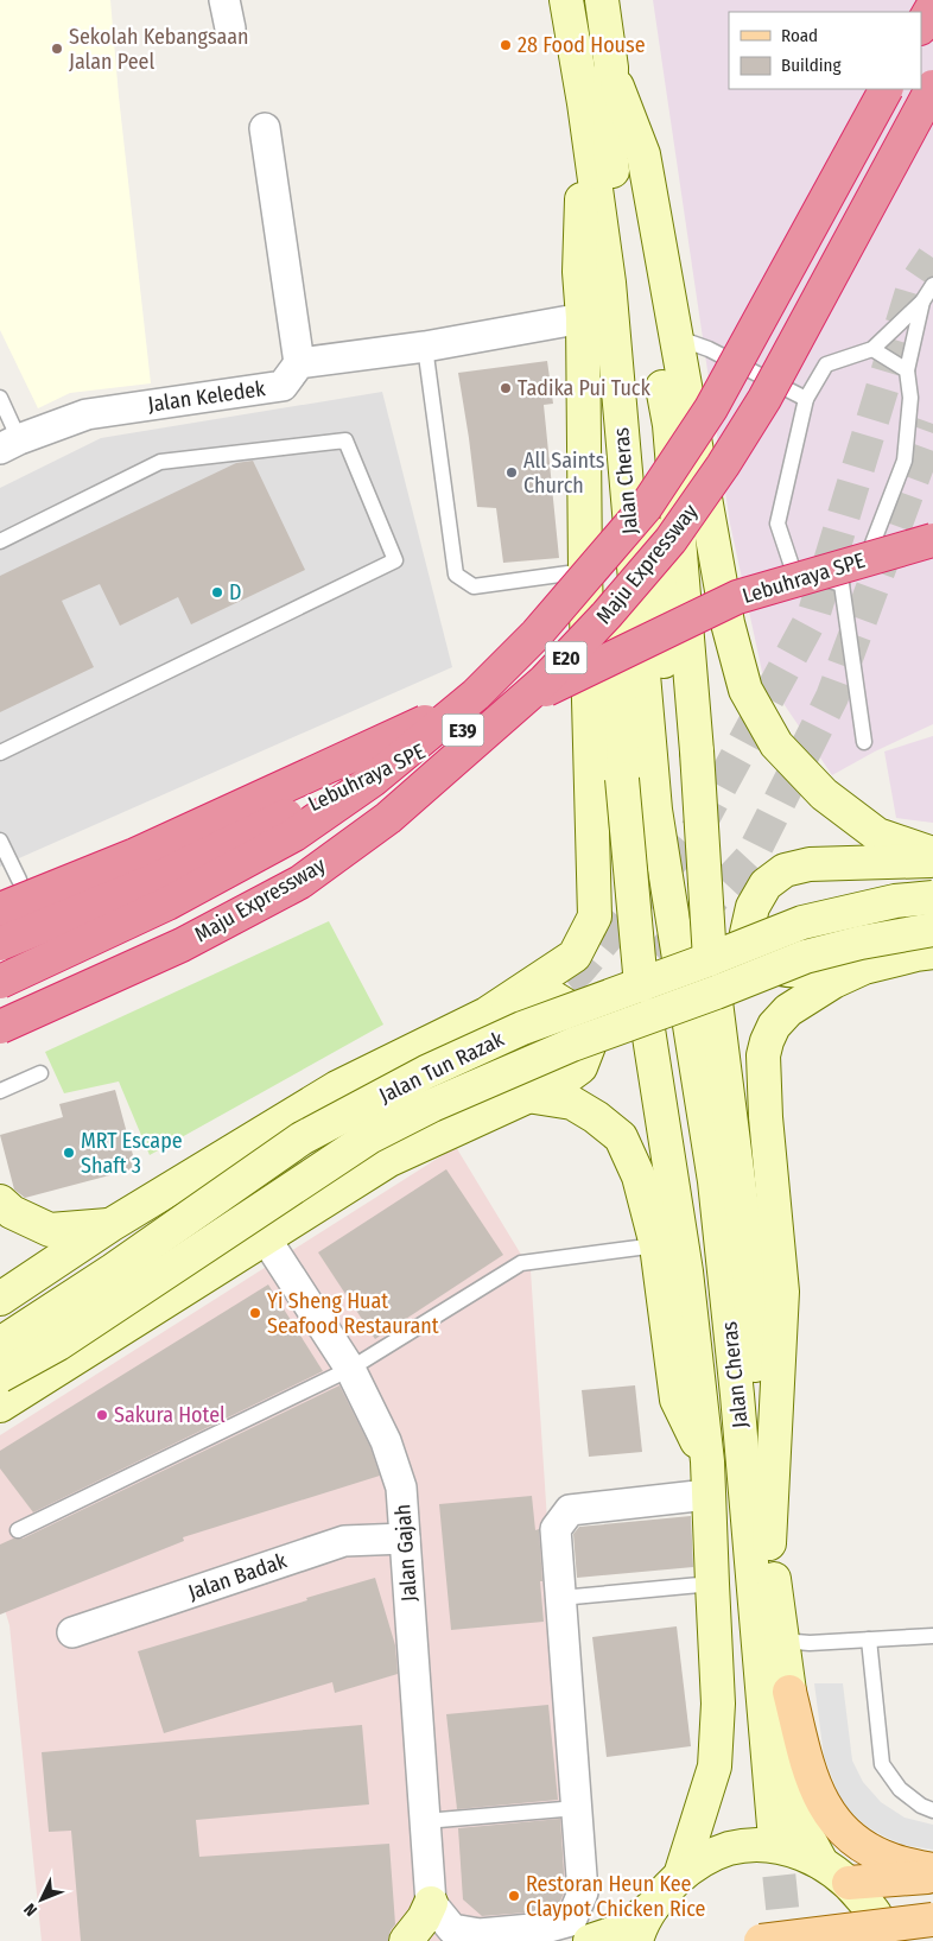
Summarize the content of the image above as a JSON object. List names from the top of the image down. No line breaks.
{"streets":{"highway":["Maju Expressway","Lebuhraya SPE","E20","E39"],"street":["Jalan Keledek","Jalan Cheras","Jalan Tun Razak","Jalan Gajah","Jalan Badak"]},"crossings":[["Jalan Gajah","Jalan Badak"]],"places":["28 Food House","Sekolah Kebangsaan Jalan Peel","Tadika Pui Tuck","All Saints Church","D","MRT Escape Shaft 3","Yi Sheng Huat Seafood Restaurant","Sakura Hotel","Restoran Heun Kee Claypot Chicken Rice"],"legend":["Road","Building"],"north":"bottom left"}
